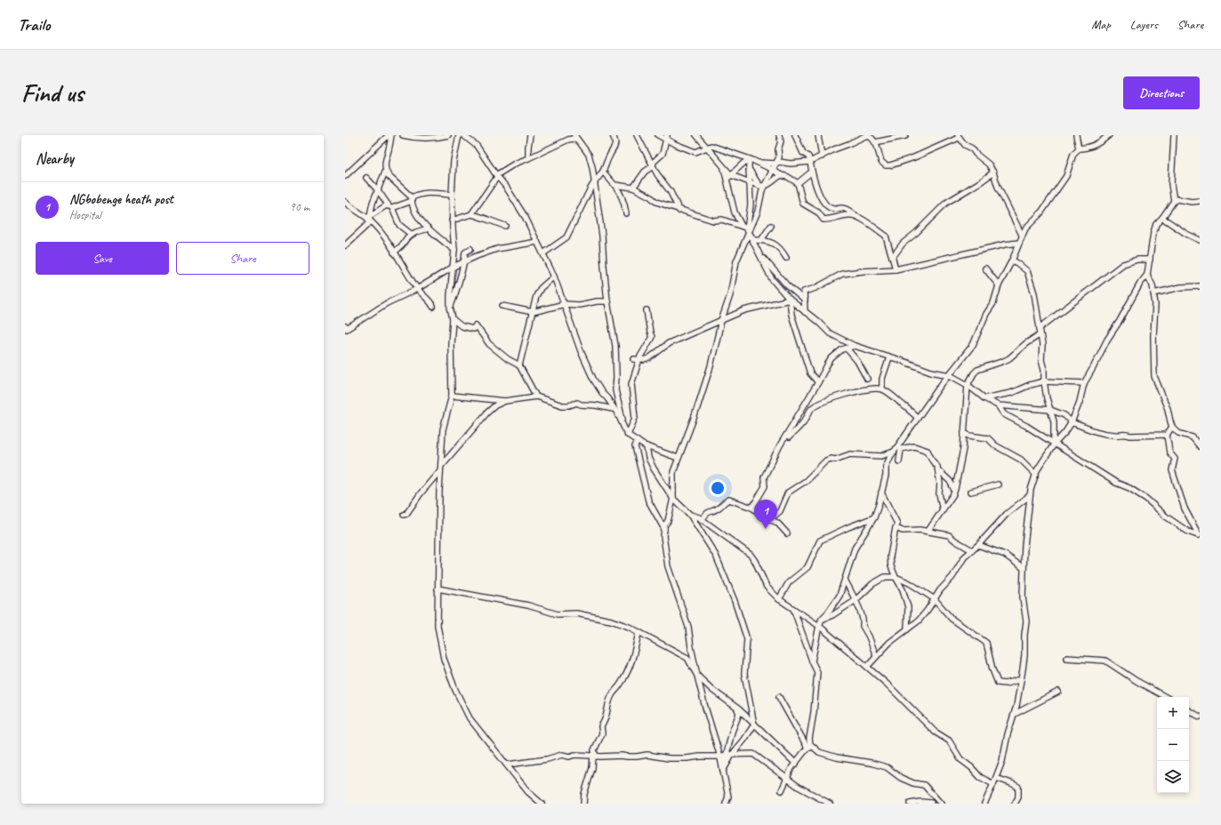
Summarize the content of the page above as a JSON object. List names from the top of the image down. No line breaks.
{"page":{"header":"Trailo","nav":["Map","Layers","Share"],"buttons":["Directions",["Save","Share"]],"title":"Find us","heading":"Nearby","list":[{"mark":"1","name":"NGbobenge heath post","note":"Hospital","value":"90 m"}],"pins":"1","map_buttons":["+","−"]}}
